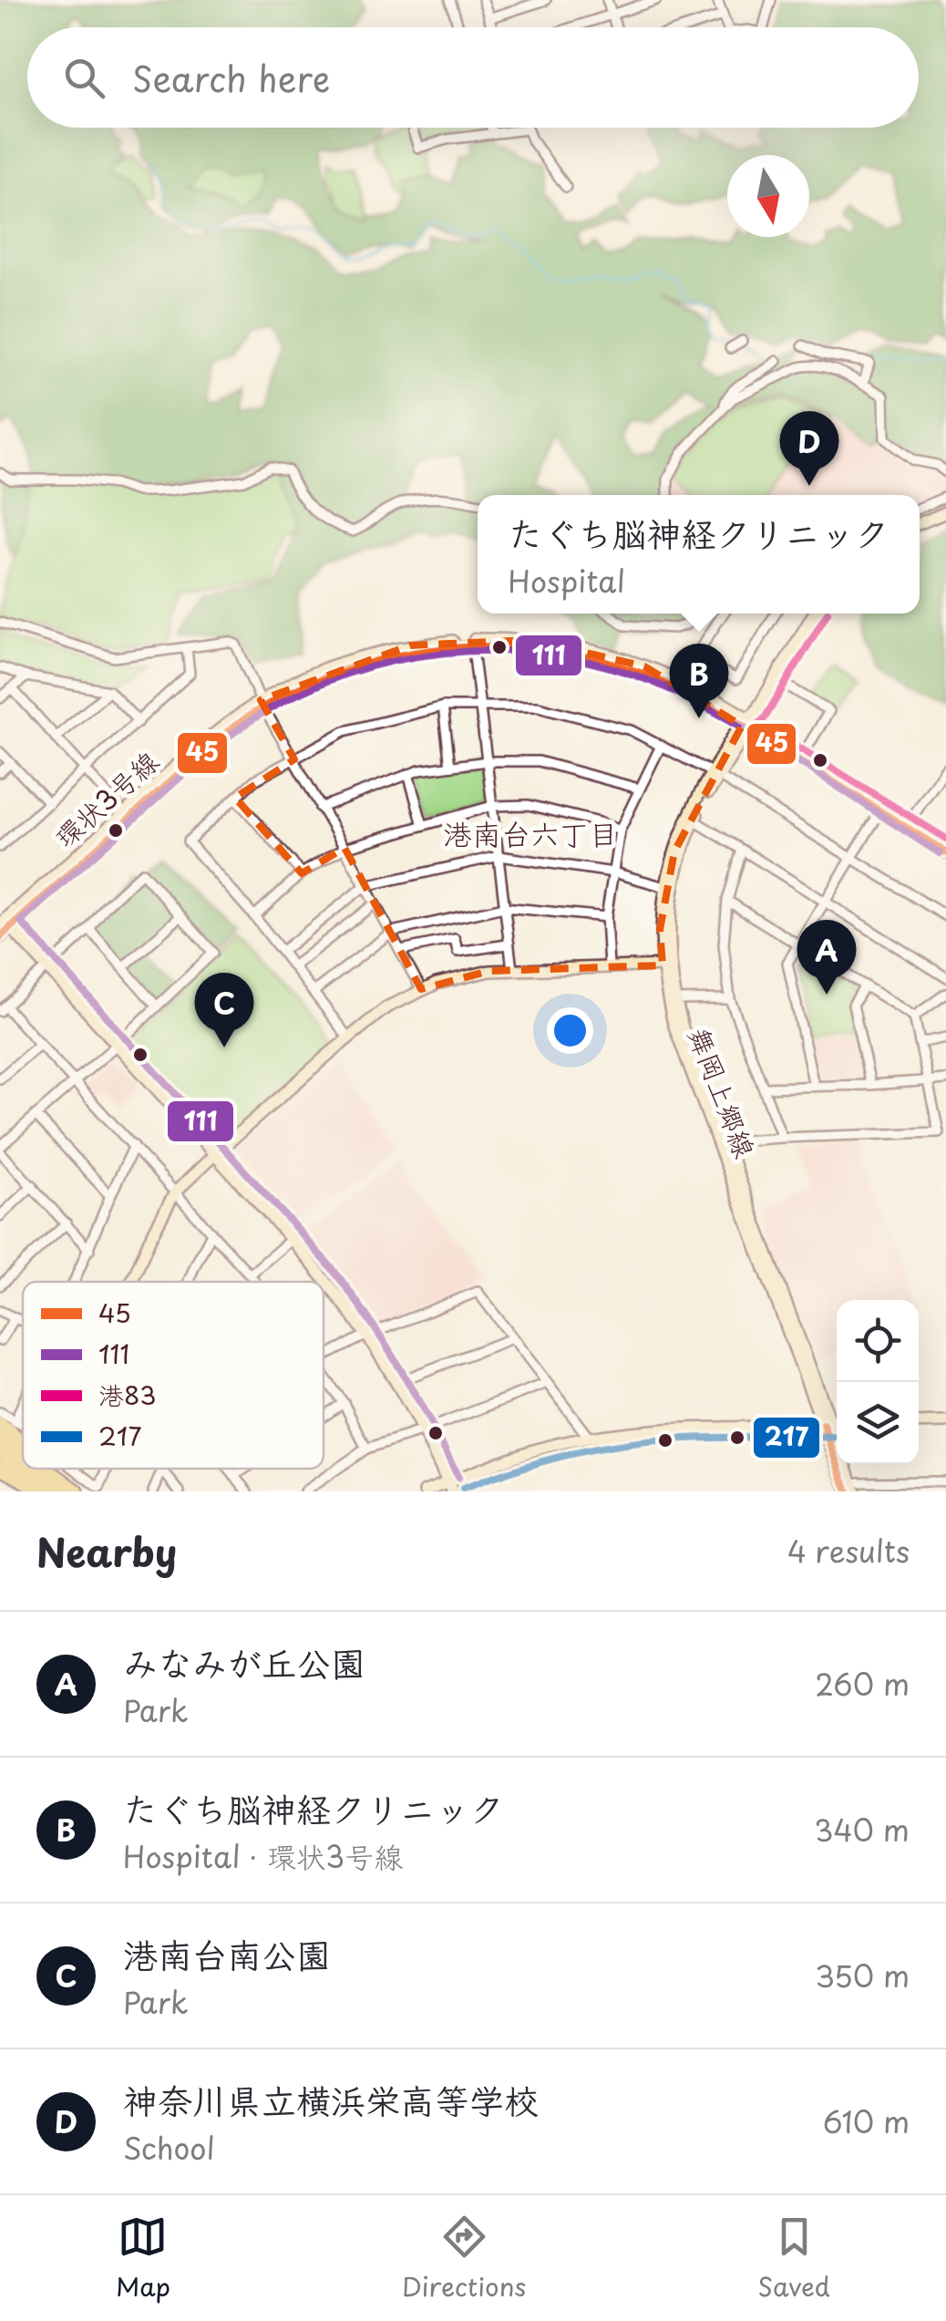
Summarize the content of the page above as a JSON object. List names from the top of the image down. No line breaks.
{"streets":{"street":["環状3号線","舞岡上郷線"]},"crossings":[["環状3号線","舞岡上郷線"]],"districts":["港南台六丁目"],"lines":["transit line 港83","transit line 45","transit line 111","transit line 217"],"legend":["45","111","港83","217"],"north":"bottom","page":{"search":"Search here","pins":["D","B","A","C"],"popup":["たぐち脳神経クリニック","Hospital"],"heading":["Nearby","4 results"],"list":[{"mark":"A","name":"みなみが丘公園","note":"Park","value":"260 m"},{"mark":"B","name":"たぐち脳神経クリニック","note":"Hospital · 環状3号線","value":"340 m"},{"mark":"C","name":"港南台南公園","note":"Park","value":"350 m"},{"mark":"D","name":"神奈川県立横浜栄高等学校","note":"School","value":"610 m"}],"nav":["Map","Directions","Saved"]}}
